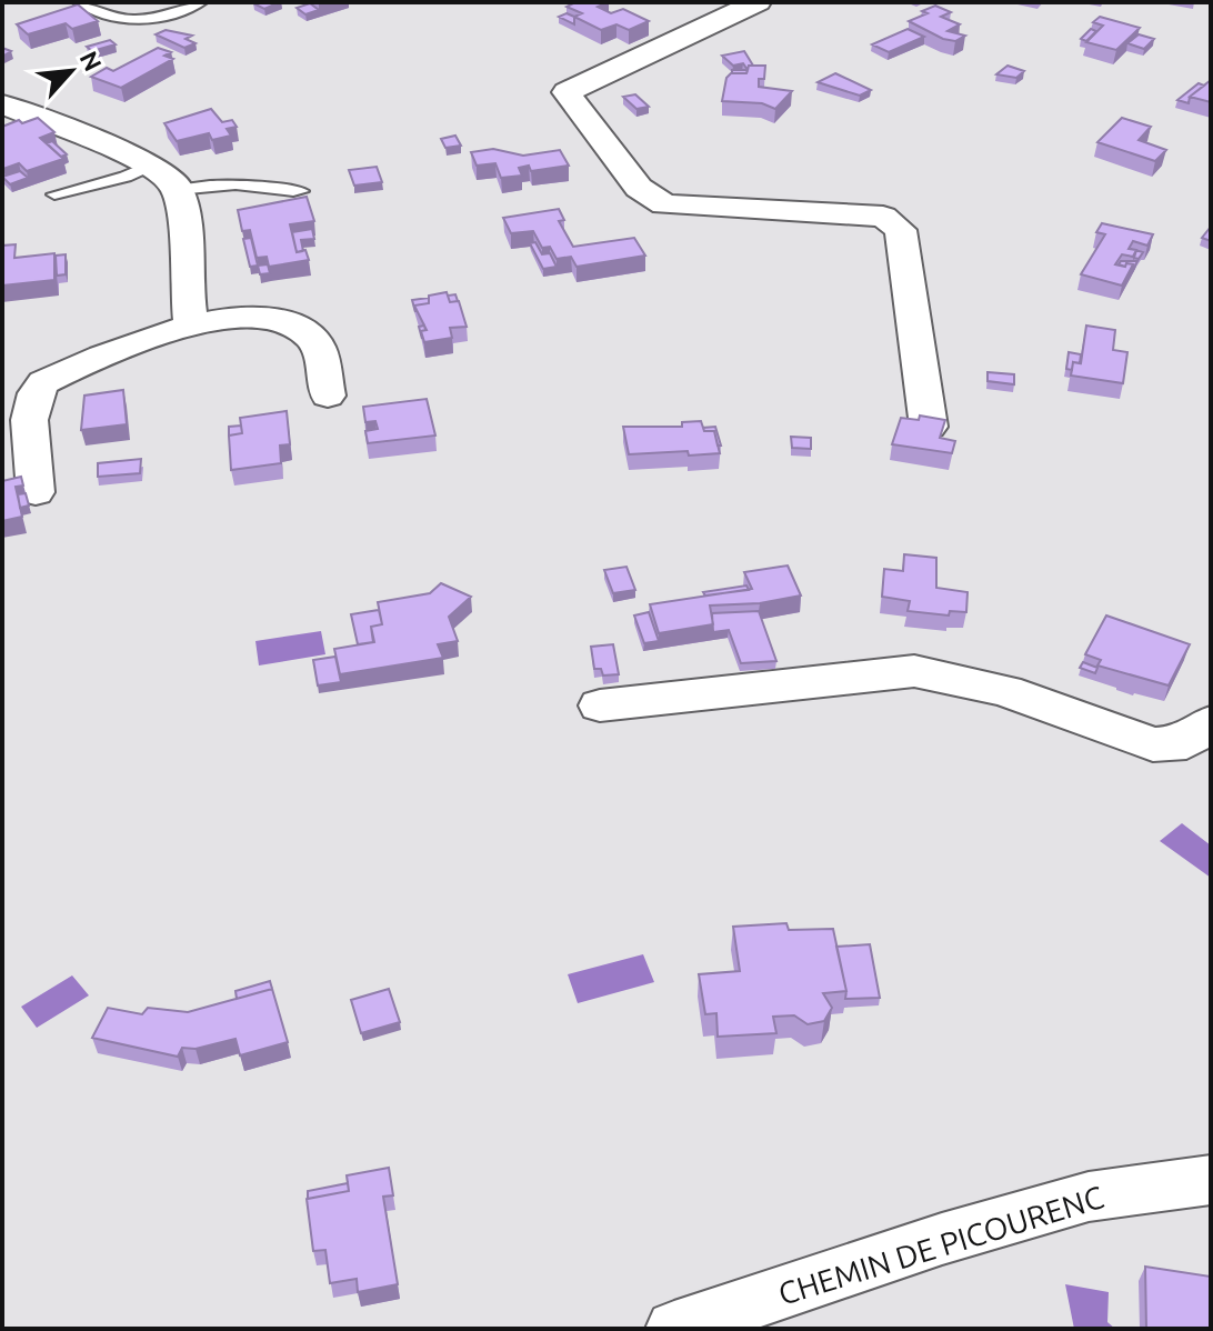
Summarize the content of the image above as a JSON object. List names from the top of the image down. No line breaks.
{"streets":{"street":["CHEMIN DE PICOURENC"]},"north":"top right"}
